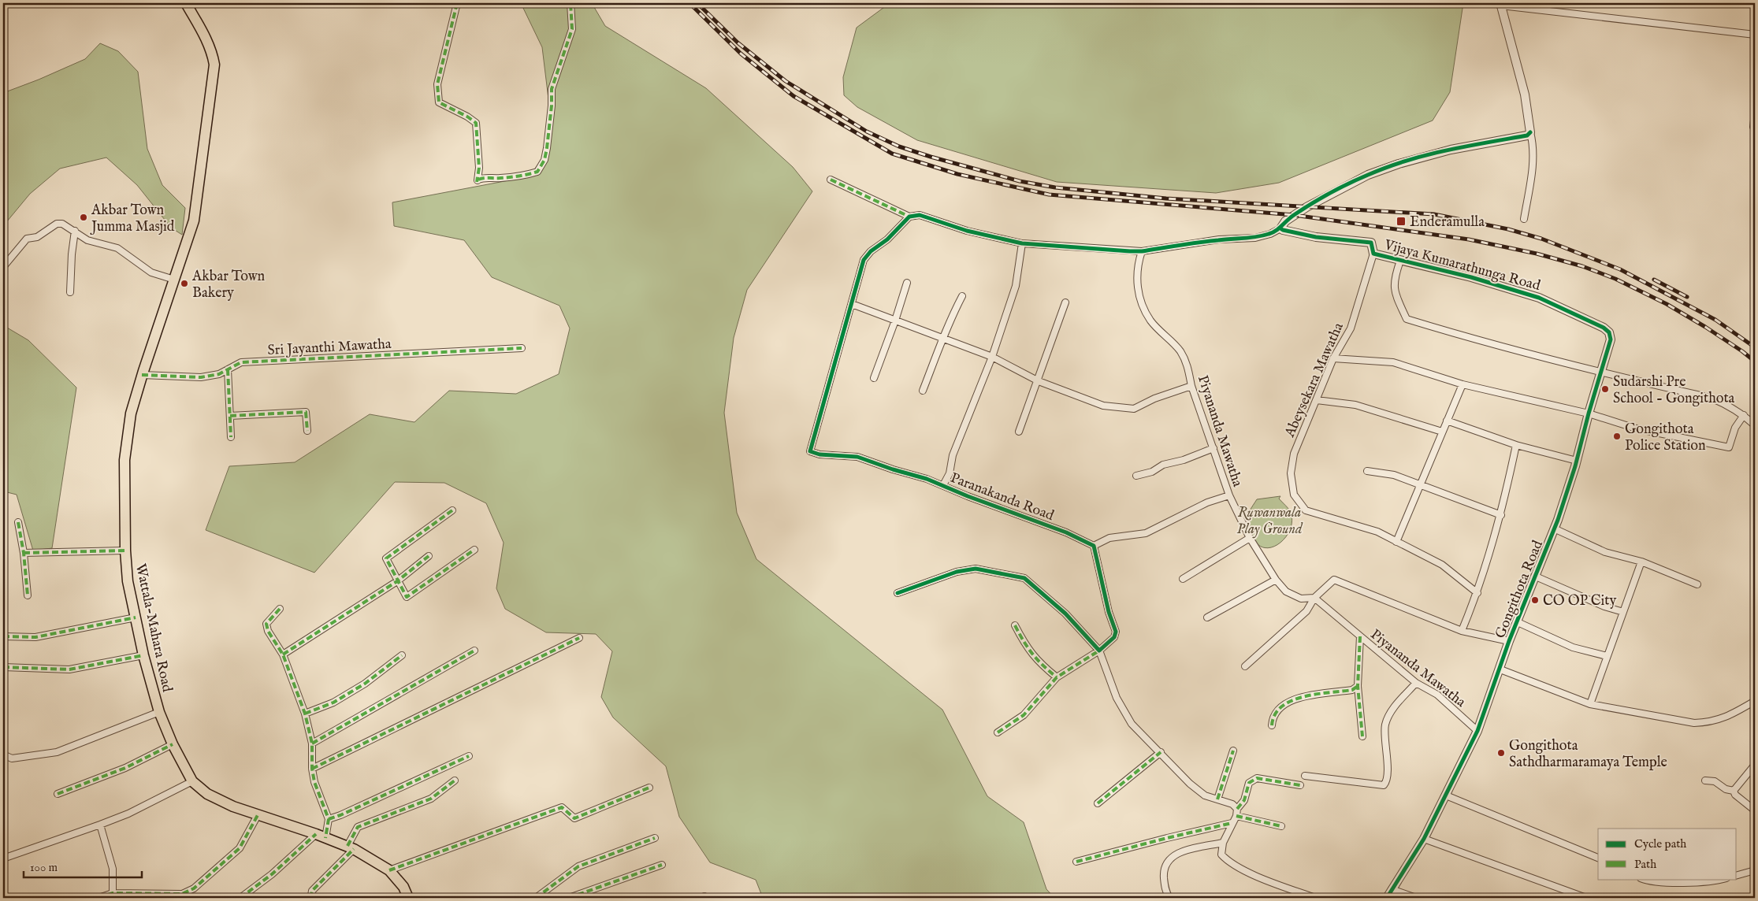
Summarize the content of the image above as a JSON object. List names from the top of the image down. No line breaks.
{"streets":{"main road":["Wattala-Mahara Road"],"street":["Vijaya Kumarathunga Road","Sri Jayanthi Mawatha","Abeysekara Mawatha","Piyananda Mawatha","Paranakanda Road","Gongithota Road"]},"crossings":[["Vijaya Kumarathunga Road","Abeysekara Mawatha"],["Vijaya Kumarathunga Road","Gongithota Road"],["Sri Jayanthi Mawatha","Wattala-Mahara Road"],["Piyananda Mawatha","Gongithota Road"]],"parks":["Ruwanwala Play Ground"],"places":{"other":["Akbar Town Jumma Masjid","Akbar Town Bakery","Sudarshi Pre School - Gongithota","Gongithota Police Station","CO OP City","Gongithota Sathdharmaramaya Temple"],"transit":["Enderamulla"]},"legend":["Cycle path","Path"],"scale_bar":"100 m"}
